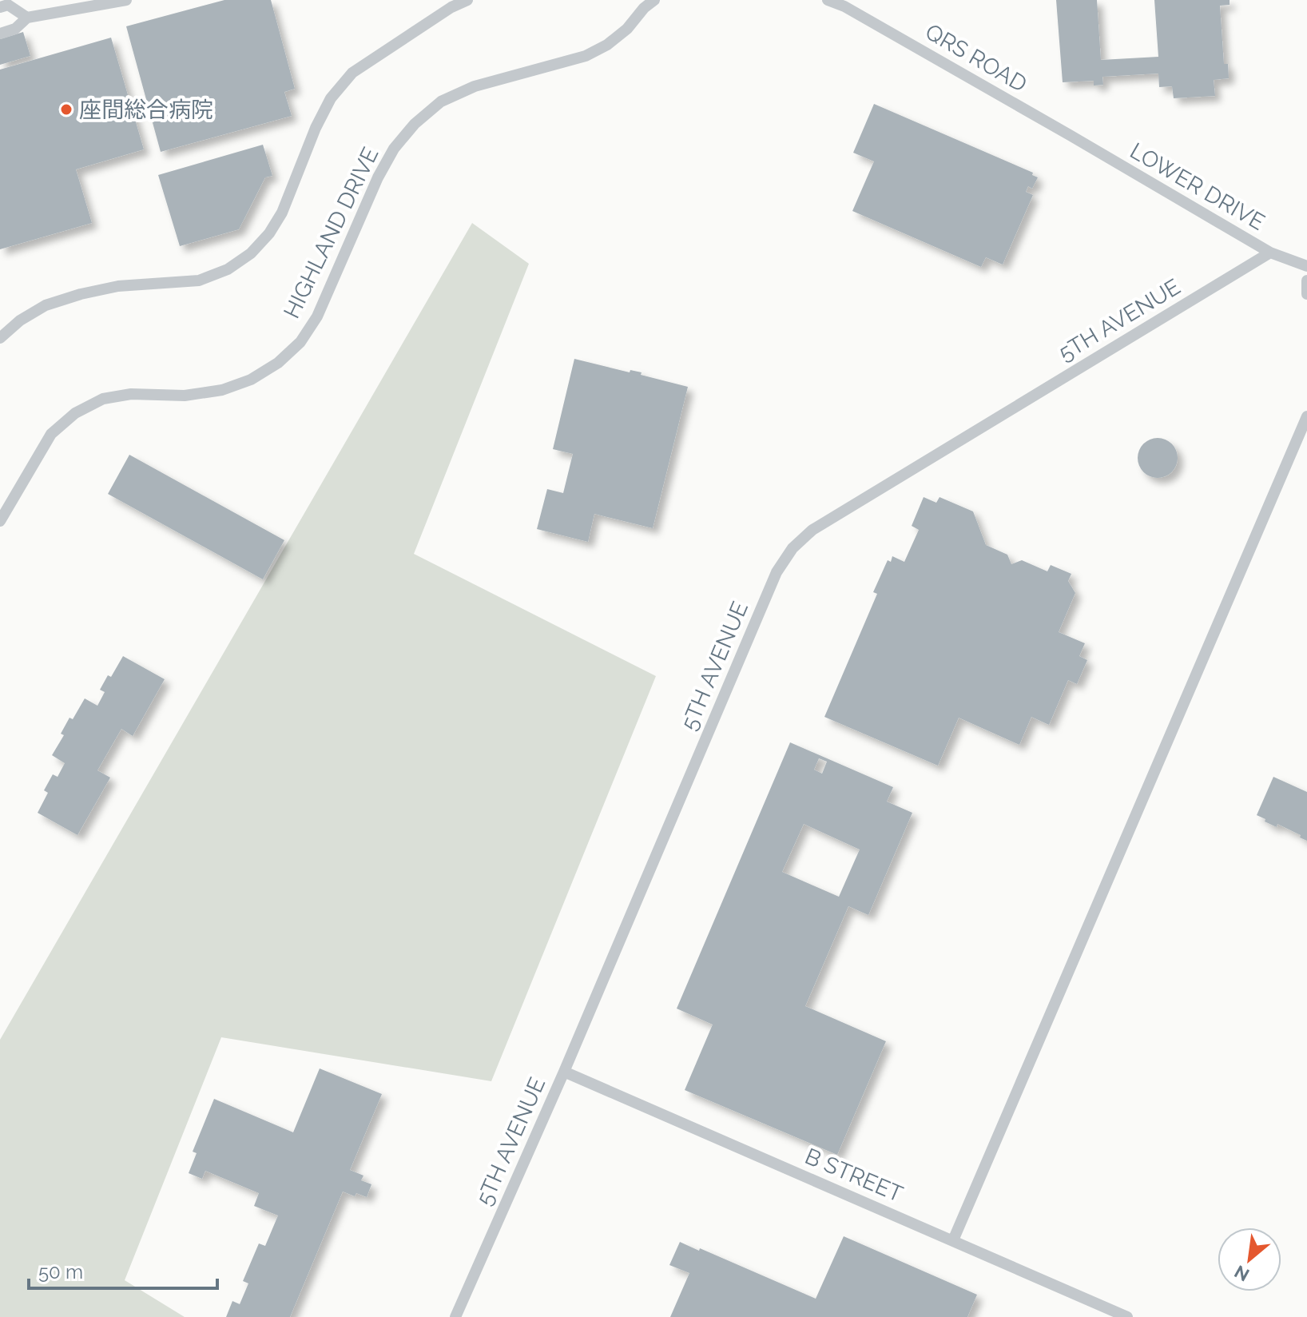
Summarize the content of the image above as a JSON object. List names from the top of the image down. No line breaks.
{"streets":{"lane":["QRS ROAD","LOWER DRIVE","HIGHLAND DRIVE","5TH AVENUE","B STREET"]},"crossings":[["QRS ROAD","LOWER DRIVE"],["LOWER DRIVE","5TH AVENUE"],["5TH AVENUE","B STREET"]],"places":["座間総合病院"],"scale_bar":"50 m","north":"bottom left"}
